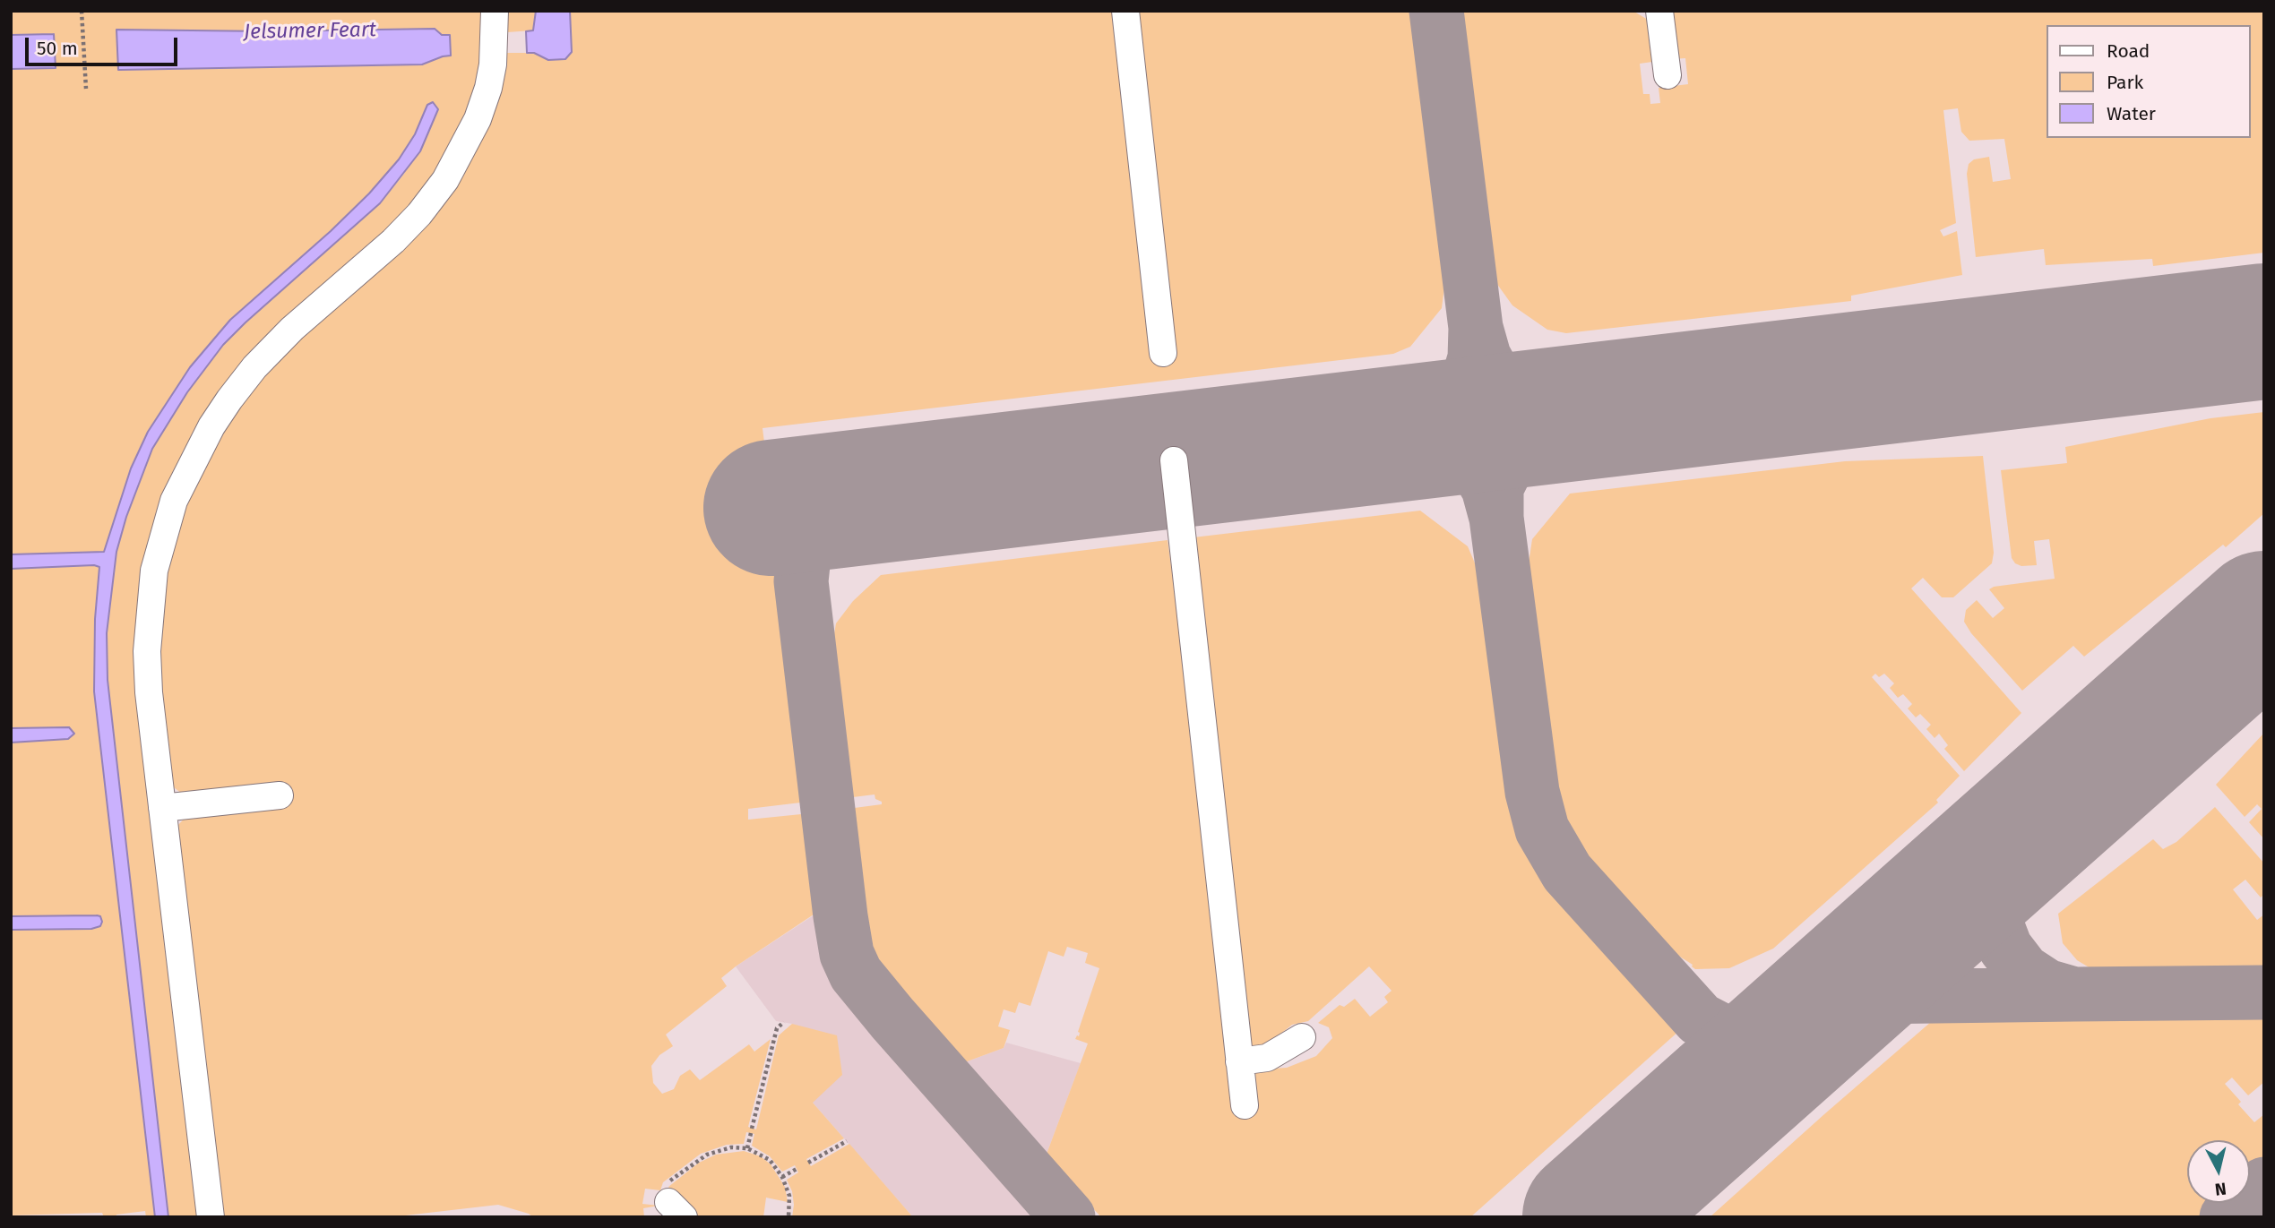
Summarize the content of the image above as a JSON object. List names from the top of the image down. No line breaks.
{"water":["Jelsumer Feart"],"legend":["Road","Park","Water"],"scale_bar":"50 m","north":"bottom"}
